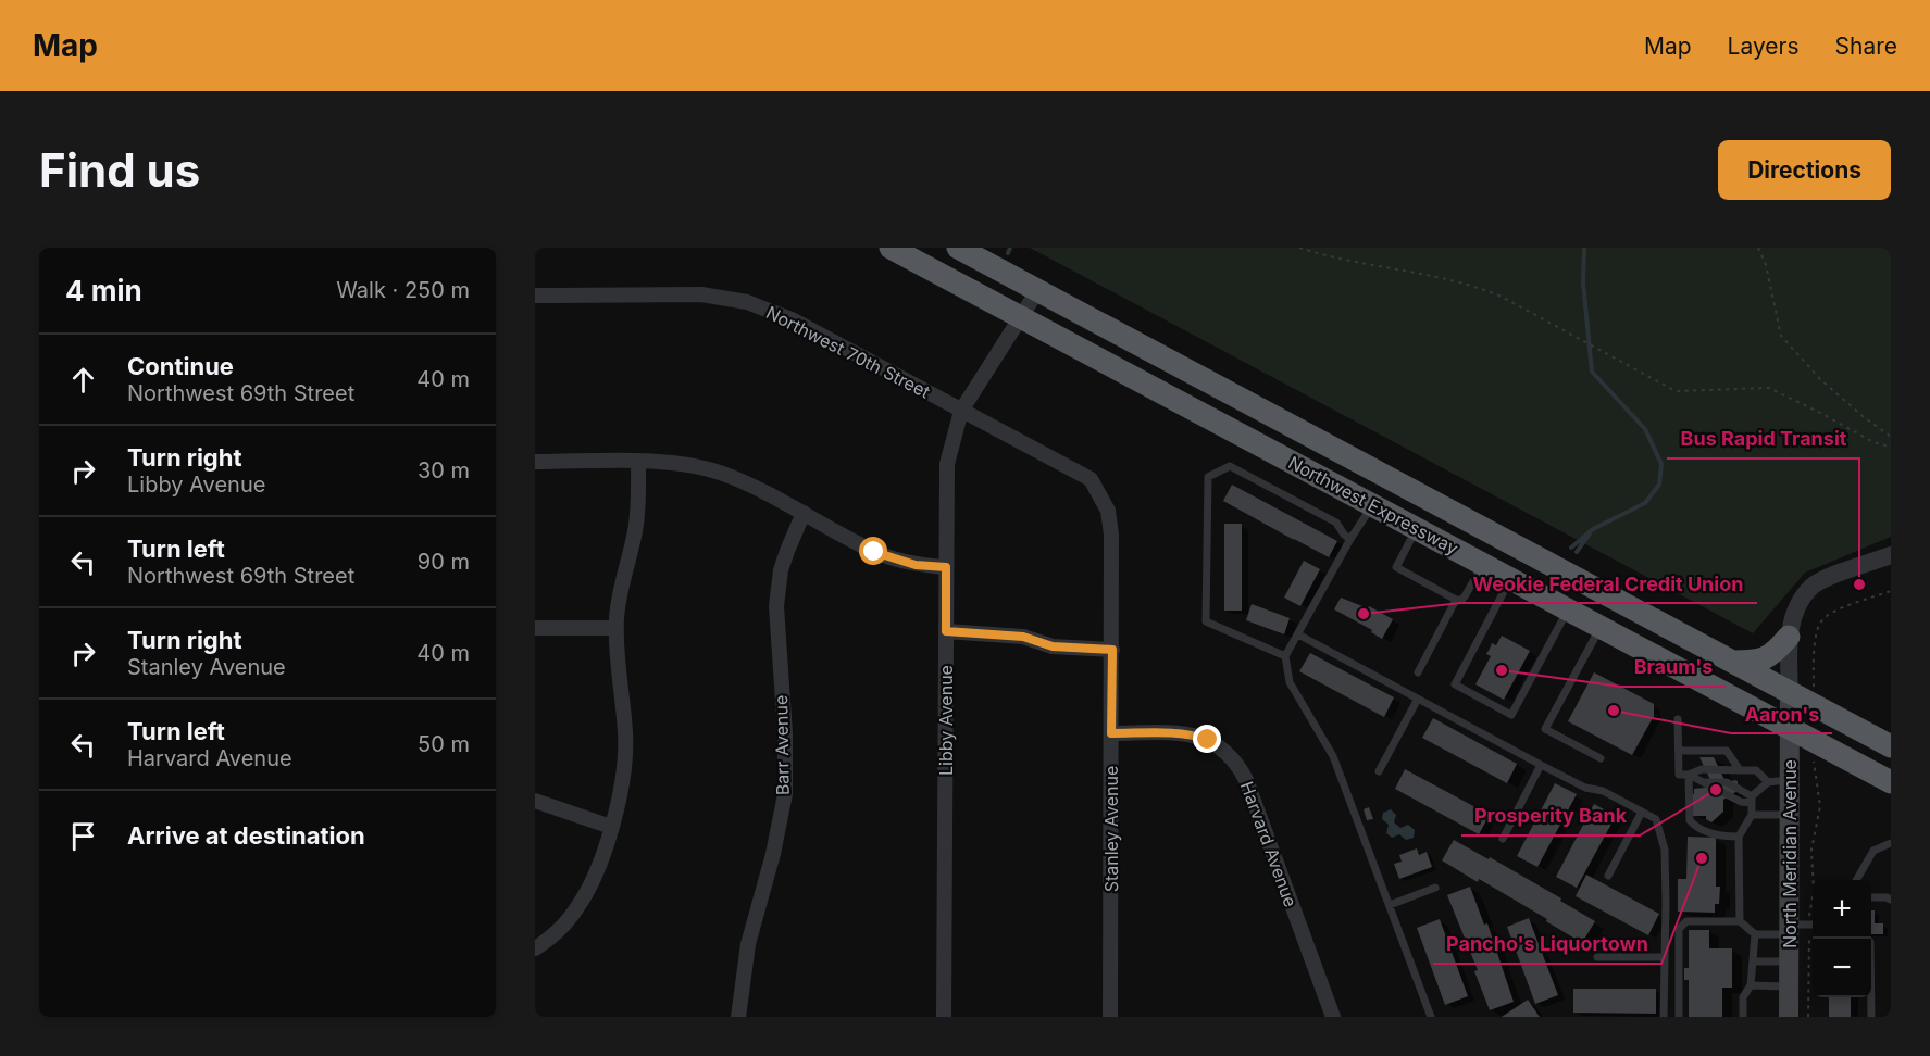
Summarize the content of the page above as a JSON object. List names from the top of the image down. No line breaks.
{"streets":{"highway":["Northwest Expressway"],"main road":["North Meridian Avenue"],"street":["Northwest 70th Street","Libby Avenue","Barr Avenue","Stanley Avenue","Harvard Avenue"]},"crossings":[["Northwest 70th Street","Libby Avenue"],["Northwest 70th Street","Stanley Avenue"],["Northwest Expressway","Libby Avenue"],["Northwest Expressway","North Meridian Avenue"],["Stanley Avenue","Harvard Avenue"]],"places":["Bus Rapid Transit","Weokie Federal Credit Union","Braum's","Aaron's","Prosperity Bank","Pancho's Liquortown"],"page":{"header":"Map","nav":["Map","Layers","Share"],"buttons":"Directions","title":"Find us","heading":["4 min","Walk · 250 m"],"list":[["Continue","Northwest 69th Street","40 m"],["Turn right","Libby Avenue","30 m"],["Turn left","Northwest 69th Street","90 m"],["Turn right","Stanley Avenue","40 m"],["Turn left","Harvard Avenue","50 m"],"Arrive at destination"],"map_buttons":["+","−"]}}
